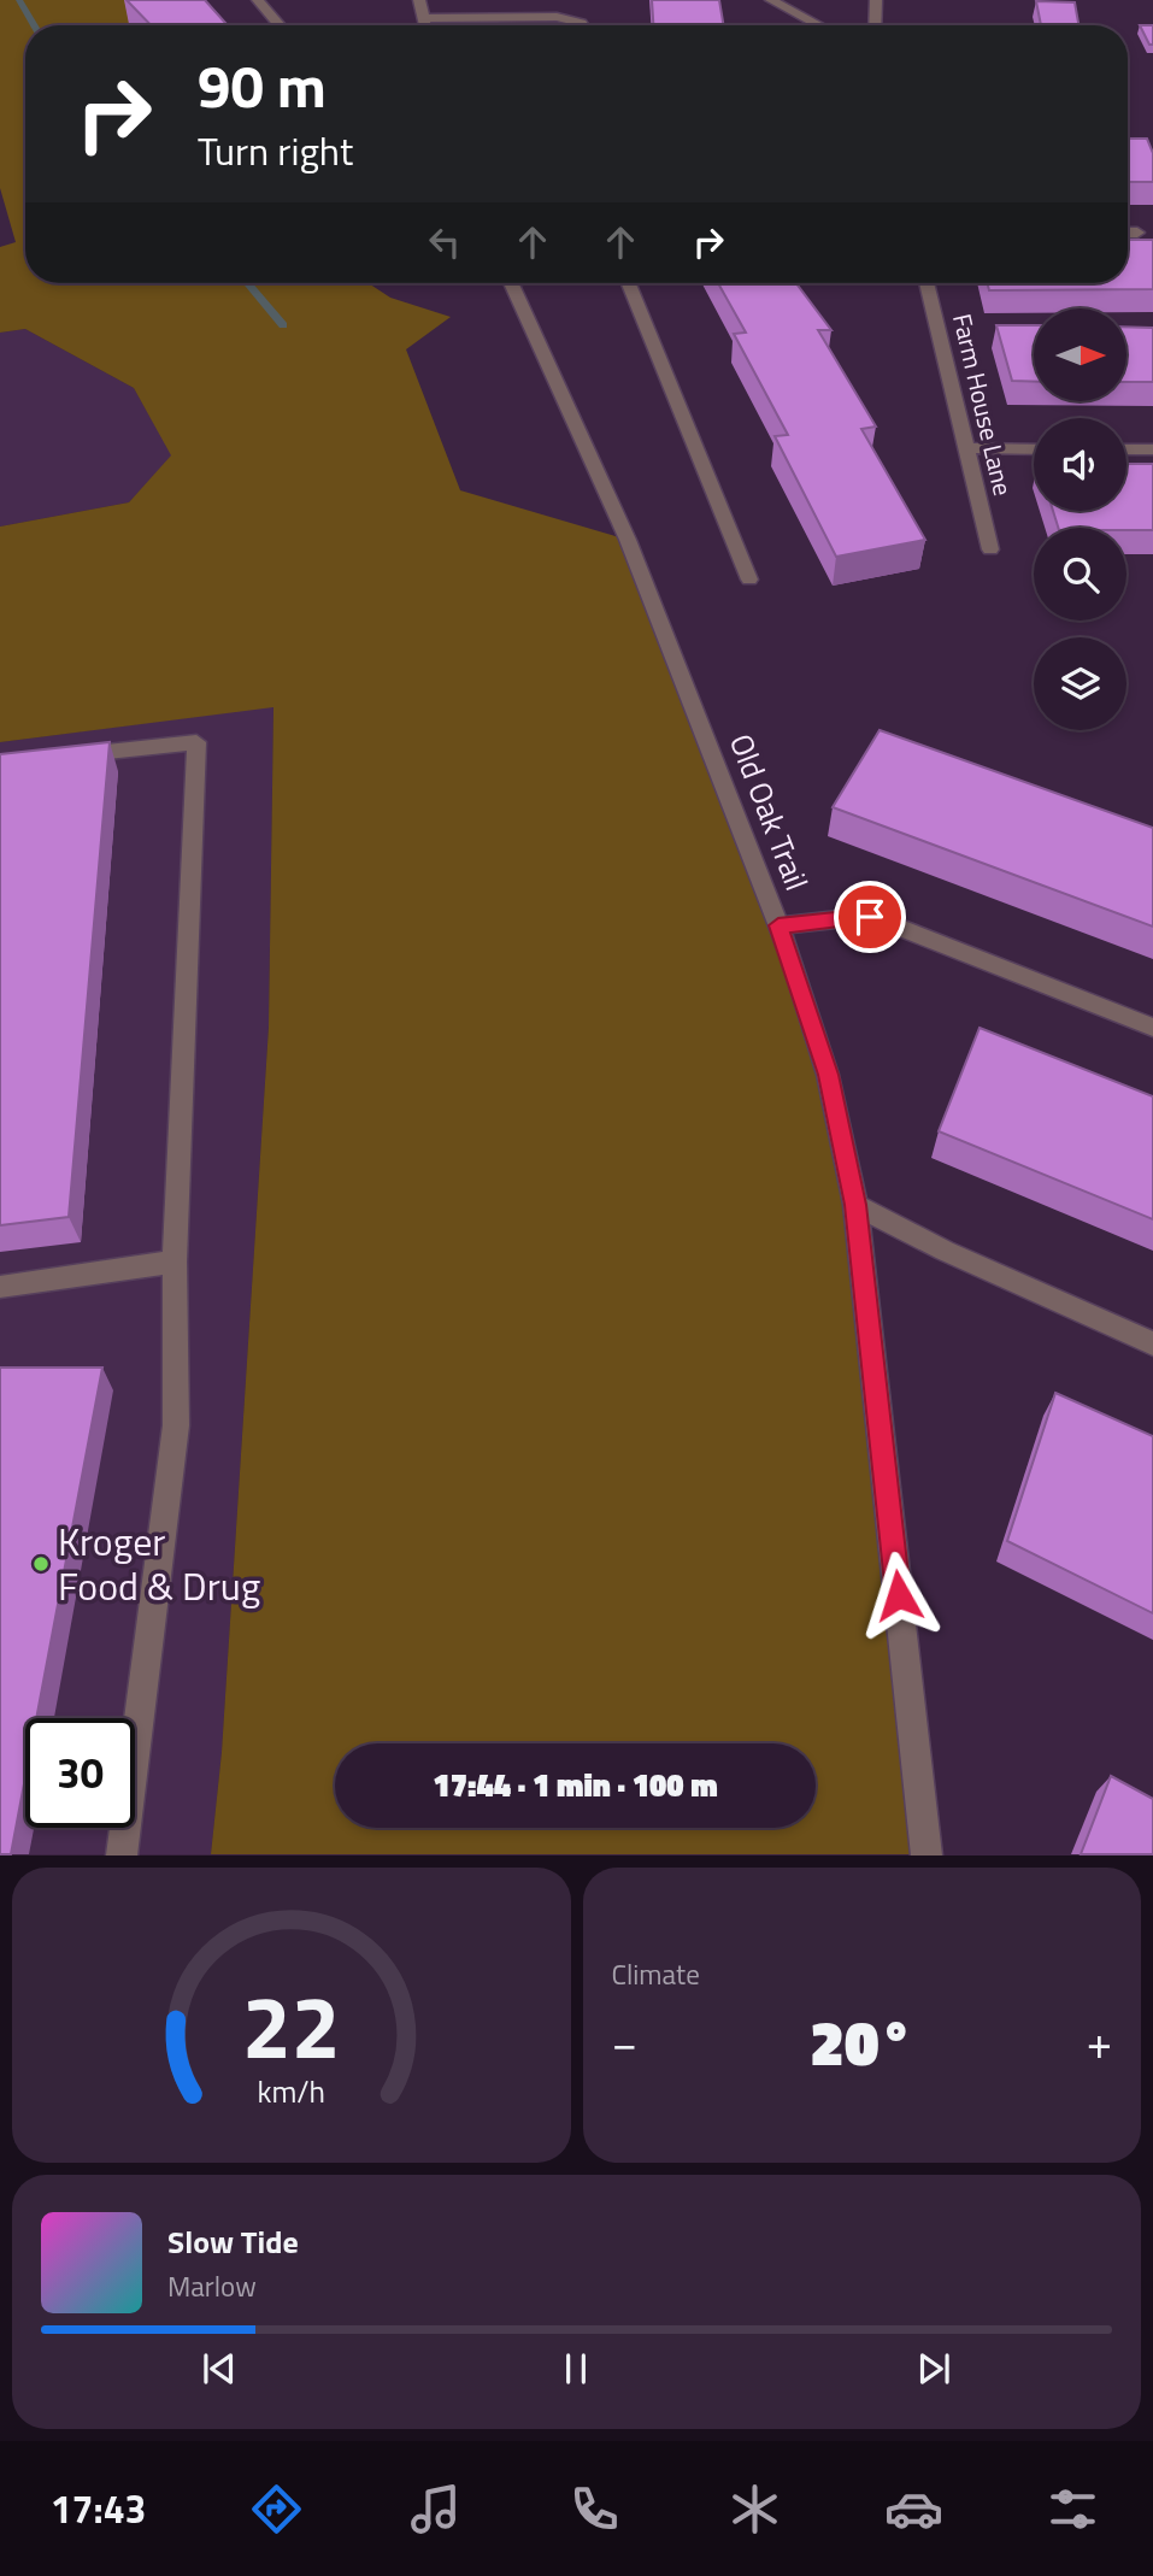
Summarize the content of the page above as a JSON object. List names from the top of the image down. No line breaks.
{"streets":{"street":["Farm House Lane","Old Oak Trail"]},"places":["Kroger Food & Drug"],"north":"right","page":{"turn":["90 m","Turn right"],"limit":"30","trip":"17:44 · 1 min · 100 m","tile":"Climate","heat":["−","20°","+"],"song":["Slow Tide","Marlow"],"tabs":"17:43","gauge":["22","km/h"]}}
